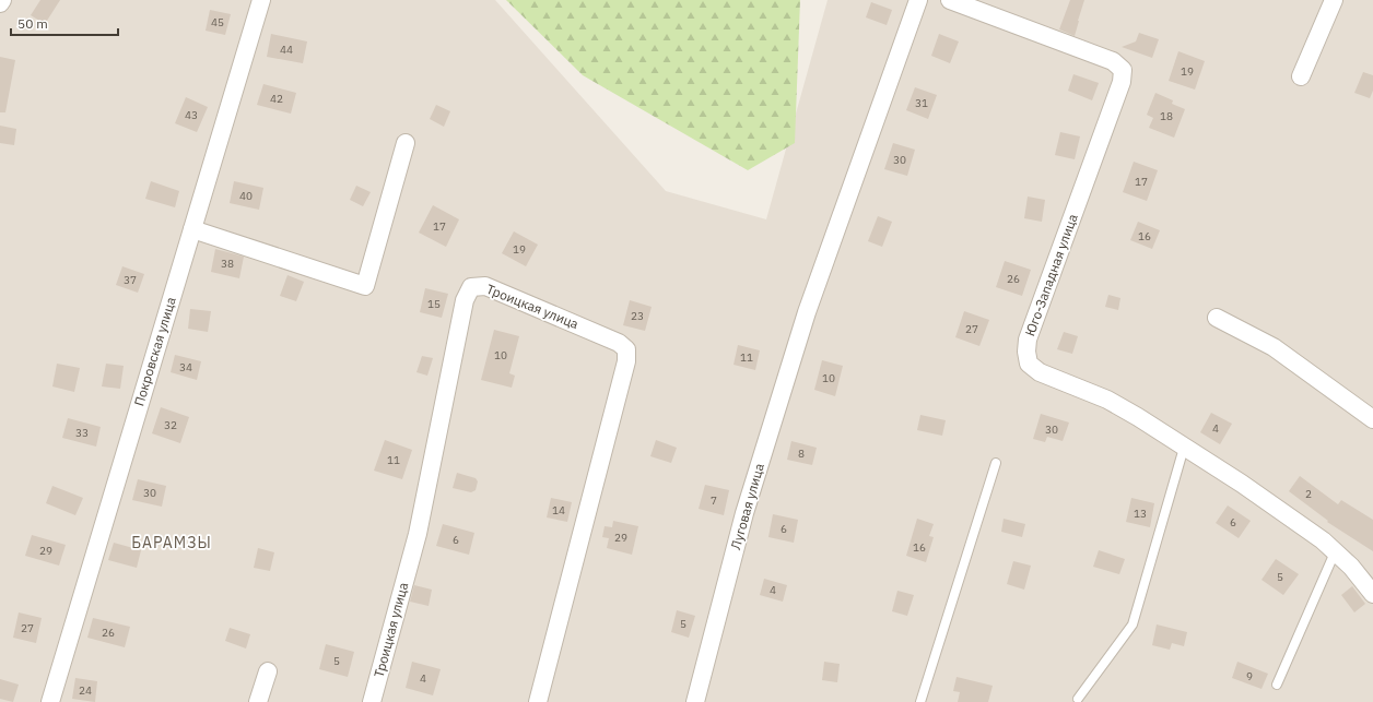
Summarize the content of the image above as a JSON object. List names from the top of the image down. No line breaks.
{"streets":{"street":["Юго-Западная улица","Троицкая улица","Покровская улица","Луговая улица"]},"districts":["БАРАМЗЫ"],"house_numbers":["45","44","19","42","31","43","18","30","17","40","17","16","19","38","26","37","15","23","27","10","11","34","10","32","4","30","33","8","11","30","2","7","14","13","6","6","29","6","16","29","5","4","5","27","26","5","9","4","24"],"scale_bar":"50 m"}
